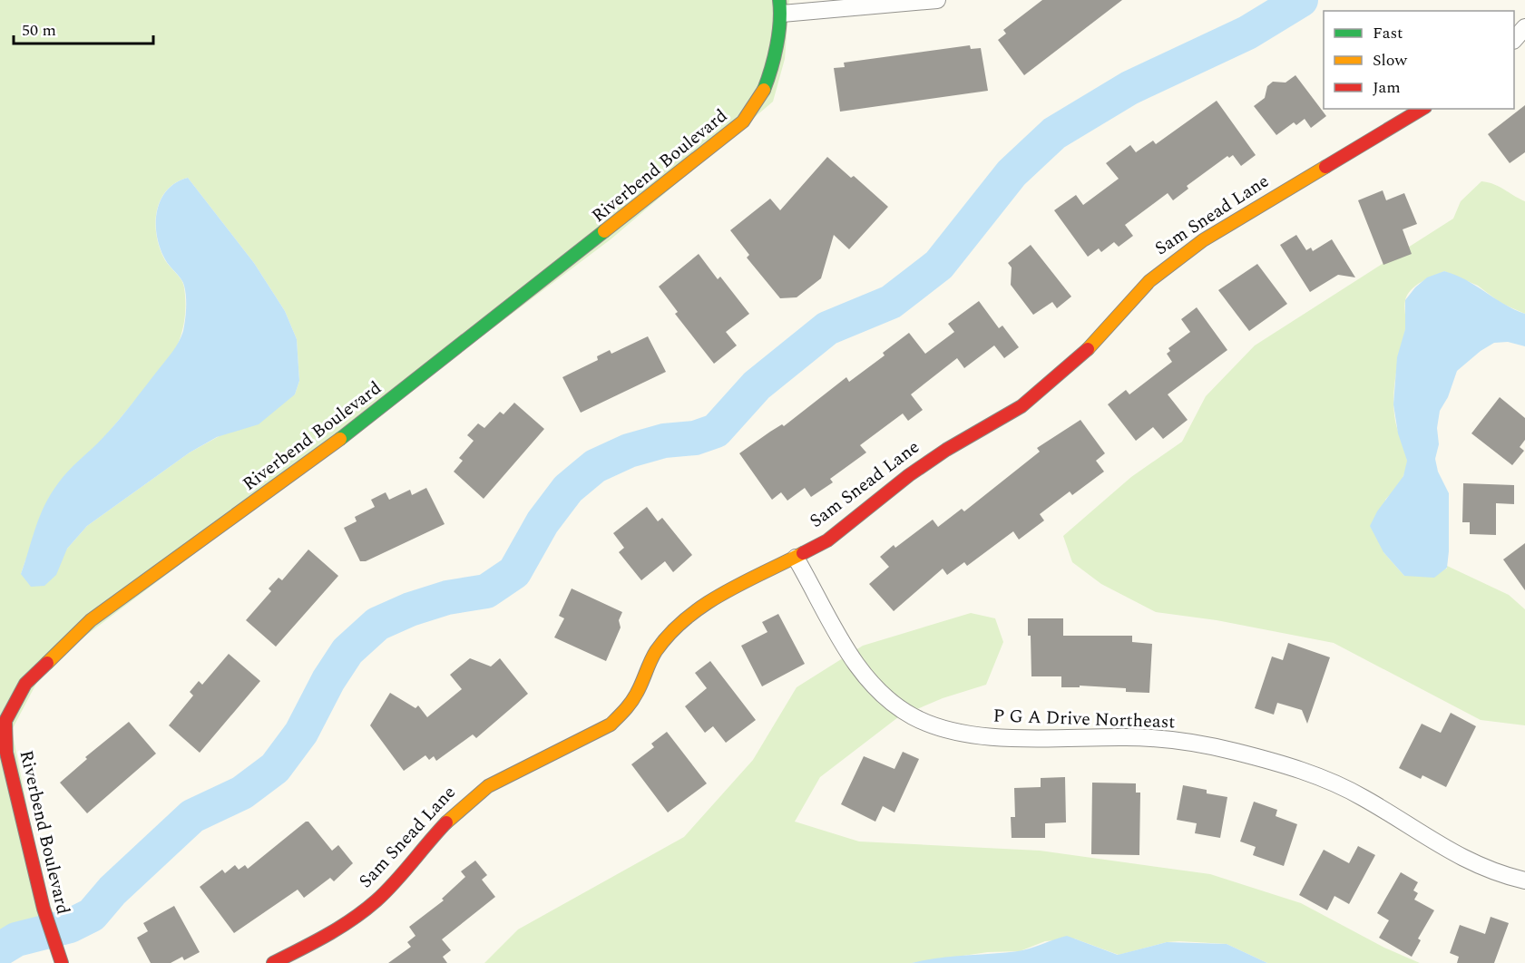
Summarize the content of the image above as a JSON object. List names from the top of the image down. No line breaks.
{"streets":{"street":["Riverbend Boulevard","Sam Snead Lane","P G A Drive Northeast"]},"crossings":[["Sam Snead Lane","P G A Drive Northeast"]],"legend":["Fast","Slow","Jam"],"scale_bar":"50 m"}
